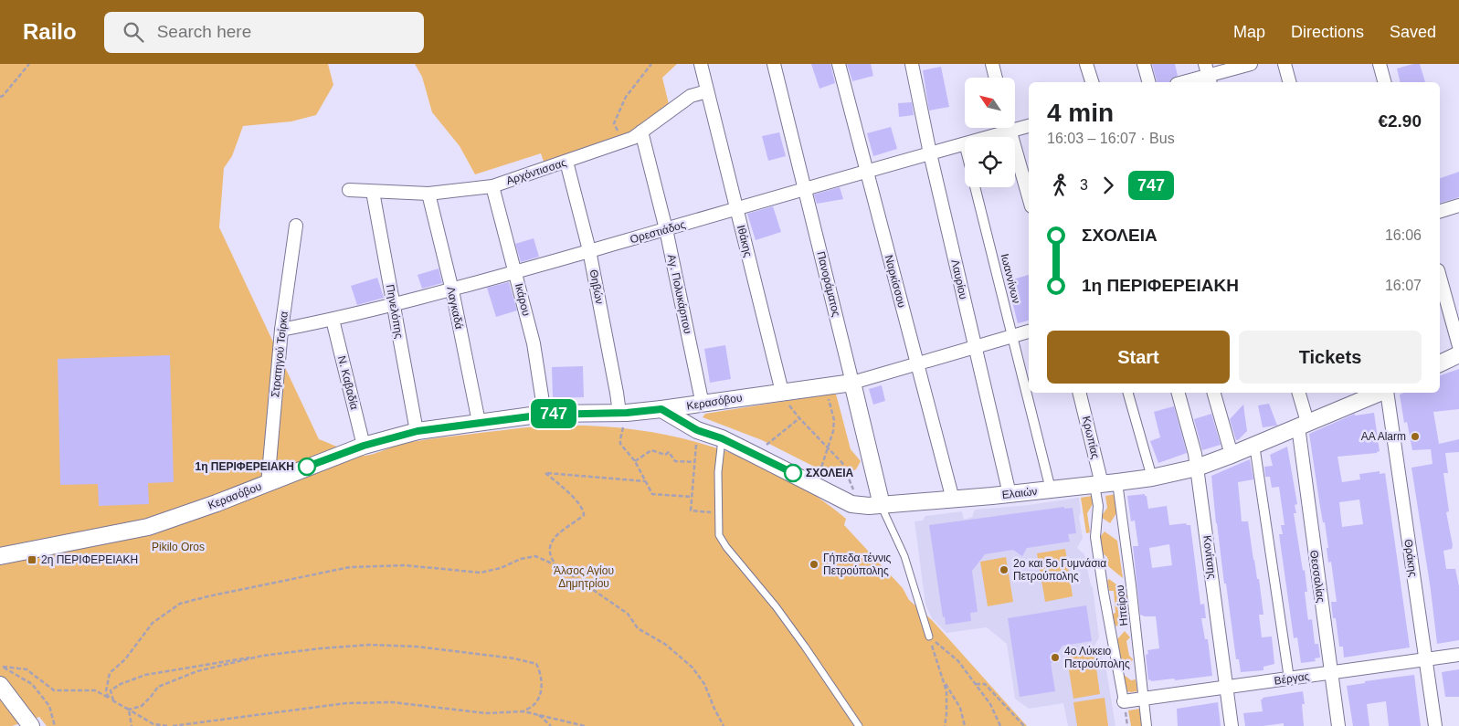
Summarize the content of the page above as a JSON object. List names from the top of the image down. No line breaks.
{"streets":{"street":["Αρχόντισσας","Ορεστιάδος","Ιθάκης","Ιωαννίνων","Λαυρίου","Ναρκίσσου","Πανοράματος","Θηβών","Αγ. Πολυκάρπου","Ικάρου","Λαγκαδά","Πηνελόπης","Στρατηγού Τσίρκα","N. Καβαδία","Κερασόβου","Κρωπίας","Ελαιών","Κονίτσης","Θράκης","Θεσσαλίας","Ηπείρου","Βέργας"]},"crossings":[["Αρχόντισσας","Ιθάκης"],["Αρχόντισσας","Θηβών"],["Αρχόντισσας","Αγ. Πολυκάρπου"],["Αρχόντισσας","Ικάρου"],["Αρχόντισσας","Λαγκαδά"],["Αρχόντισσας","Πηνελόπης"],["Ορεστιάδος","Ιθάκης"],["Ορεστιάδος","Ιωαννίνων"],["Ορεστιάδος","Λαυρίου"],["Ορεστιάδος","Ναρκίσσου"],["Ορεστιάδος","Πανοράματος"],["Ορεστιάδος","Θηβών"],["Ορεστιάδος","Αγ. Πολυκάρπου"],["Ορεστιάδος","Ικάρου"],["Ορεστιάδος","Λαγκαδά"],["Ορεστιάδος","Πηνελόπης"],["Ορεστιάδος","Στρατηγού Τσίρκα"],["Ορεστιάδος","N. Καβαδία"],["Ιθάκης","Κερασόβου"],["Ιωαννίνων","Κερασόβου"],["Ιωαννίνων","Ελαιών"],["Λαυρίου","Κερασόβου"],["Λαυρίου","Ελαιών"],["Ναρκίσσου","Κερασόβου"],["Ναρκίσσου","Ελαιών"],["Πανοράματος","Κερασόβου"],["Πανοράματος","Ελαιών"],["Θηβών","Κερασόβου"],["Αγ. Πολυκάρπου","Κερασόβου"],["Ικάρου","Κερασόβου"],["Λαγκαδά","Κερασόβου"],["Πηνελόπης","Κερασόβου"],["Στρατηγού Τσίρκα","Κερασόβου"],["N. Καβαδία","Κερασόβου"],["Κερασόβου","Ελαιών"],["Κρωπίας","Ελαιών"],["Κρωπίας","Ηπείρου"],["Ελαιών","Κονίτσης"],["Ελαιών","Θεσσαλίας"],["Ελαιών","Ηπείρου"],["Κονίτσης","Βέργας"],["Θράκης","Βέργας"],["Θεσσαλίας","Βέργας"],["Ηπείρου","Βέργας"]],"parks":["Pikilo Oros","Άλσος Αγίου Δημητρίου"],"places":{"other":["AA Alarm","1η ΠΕΡΙΦΕΡΕΙΑΚΗ","ΣΧΟΛΕΙΑ","Γήπεδα τέννις Πετρούπολης","2ο και 5ο Γυμνάσια Πετρούπολης","4ο Λύκειο Πετρούπολης"],"transit":["2η ΠΕΡΙΦΕΡΕΙΑΚΗ"]},"lines":["bus line 747"],"north":"top left","page":{"header":"Railo","search":"Search here","nav":["Map","Directions","Saved"],"on_map":"747","heading":["4 min","16:03 – 16:07 · Bus","€2.90"],"legs":["3","747"],"list":[{"name":"ΣΧΟΛΕΙΑ","value":"16:06"},{"name":"1η ΠΕΡΙΦΕΡΕΙΑΚΗ","value":"16:07"}],"buttons":["Start","Tickets"]}}
